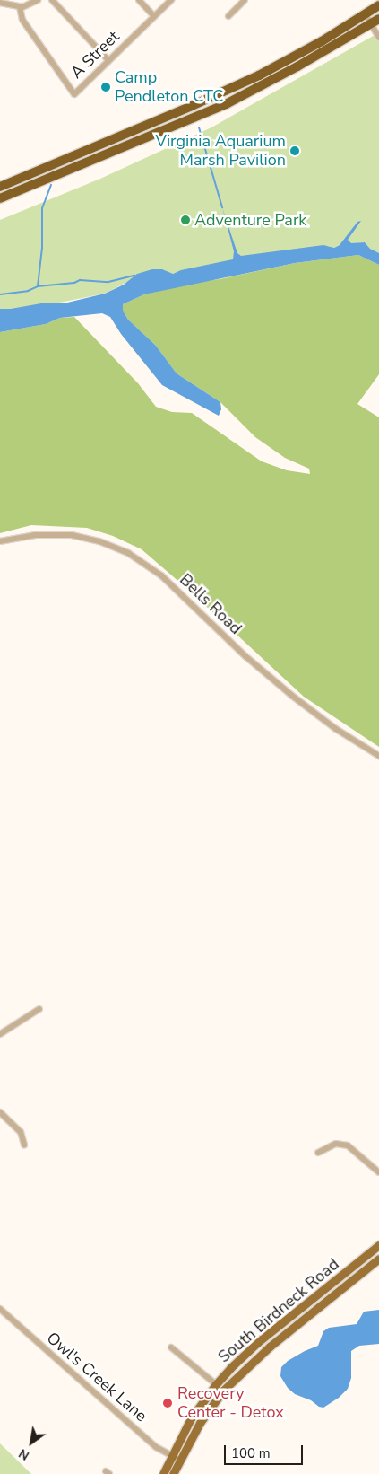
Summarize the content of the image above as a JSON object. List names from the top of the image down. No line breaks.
{"streets":{"main road":["South Birdneck Road"],"street":["A Street","Bells Road","Owl's Creek Lane"]},"crossings":[["South Birdneck Road","Owl's Creek Lane"]],"places":["Camp Pendleton CTC","Virginia Aquarium Marsh Pavilion","Adventure Park","Recovery Center - Detox"],"scale_bar":"100 m","north":"bottom left"}
